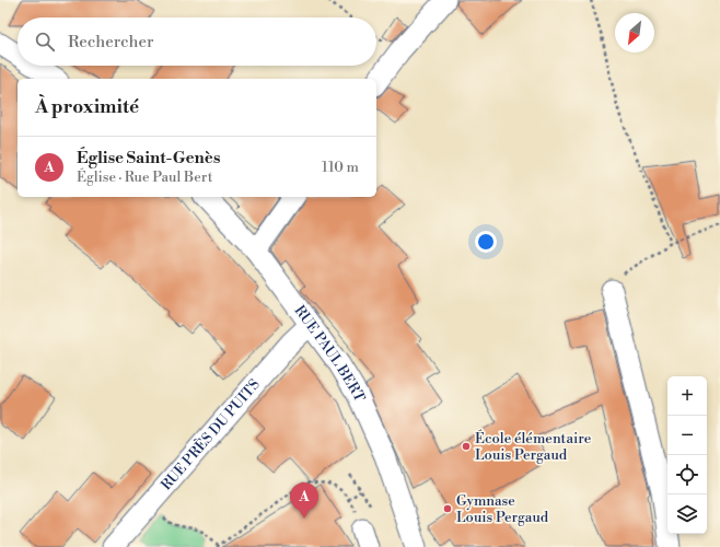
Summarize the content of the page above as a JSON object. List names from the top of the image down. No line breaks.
{"streets":{"street":["RUE PAUL BERT","RUE PRÈS DU PUITS"]},"crossings":[["RUE PAUL BERT","RUE PRÈS DU PUITS"]],"places":["École élémentaire Louis Pergaud","Gymnase Louis Pergaud"],"north":"bottom left","page":{"search":"Rechercher","heading":"À proximité","list":[{"mark":"A","name":"Église Saint-Genès","note":"Église · Rue Paul Bert","value":"110 m"}],"map_buttons":["+","−"],"pins":"A"}}
